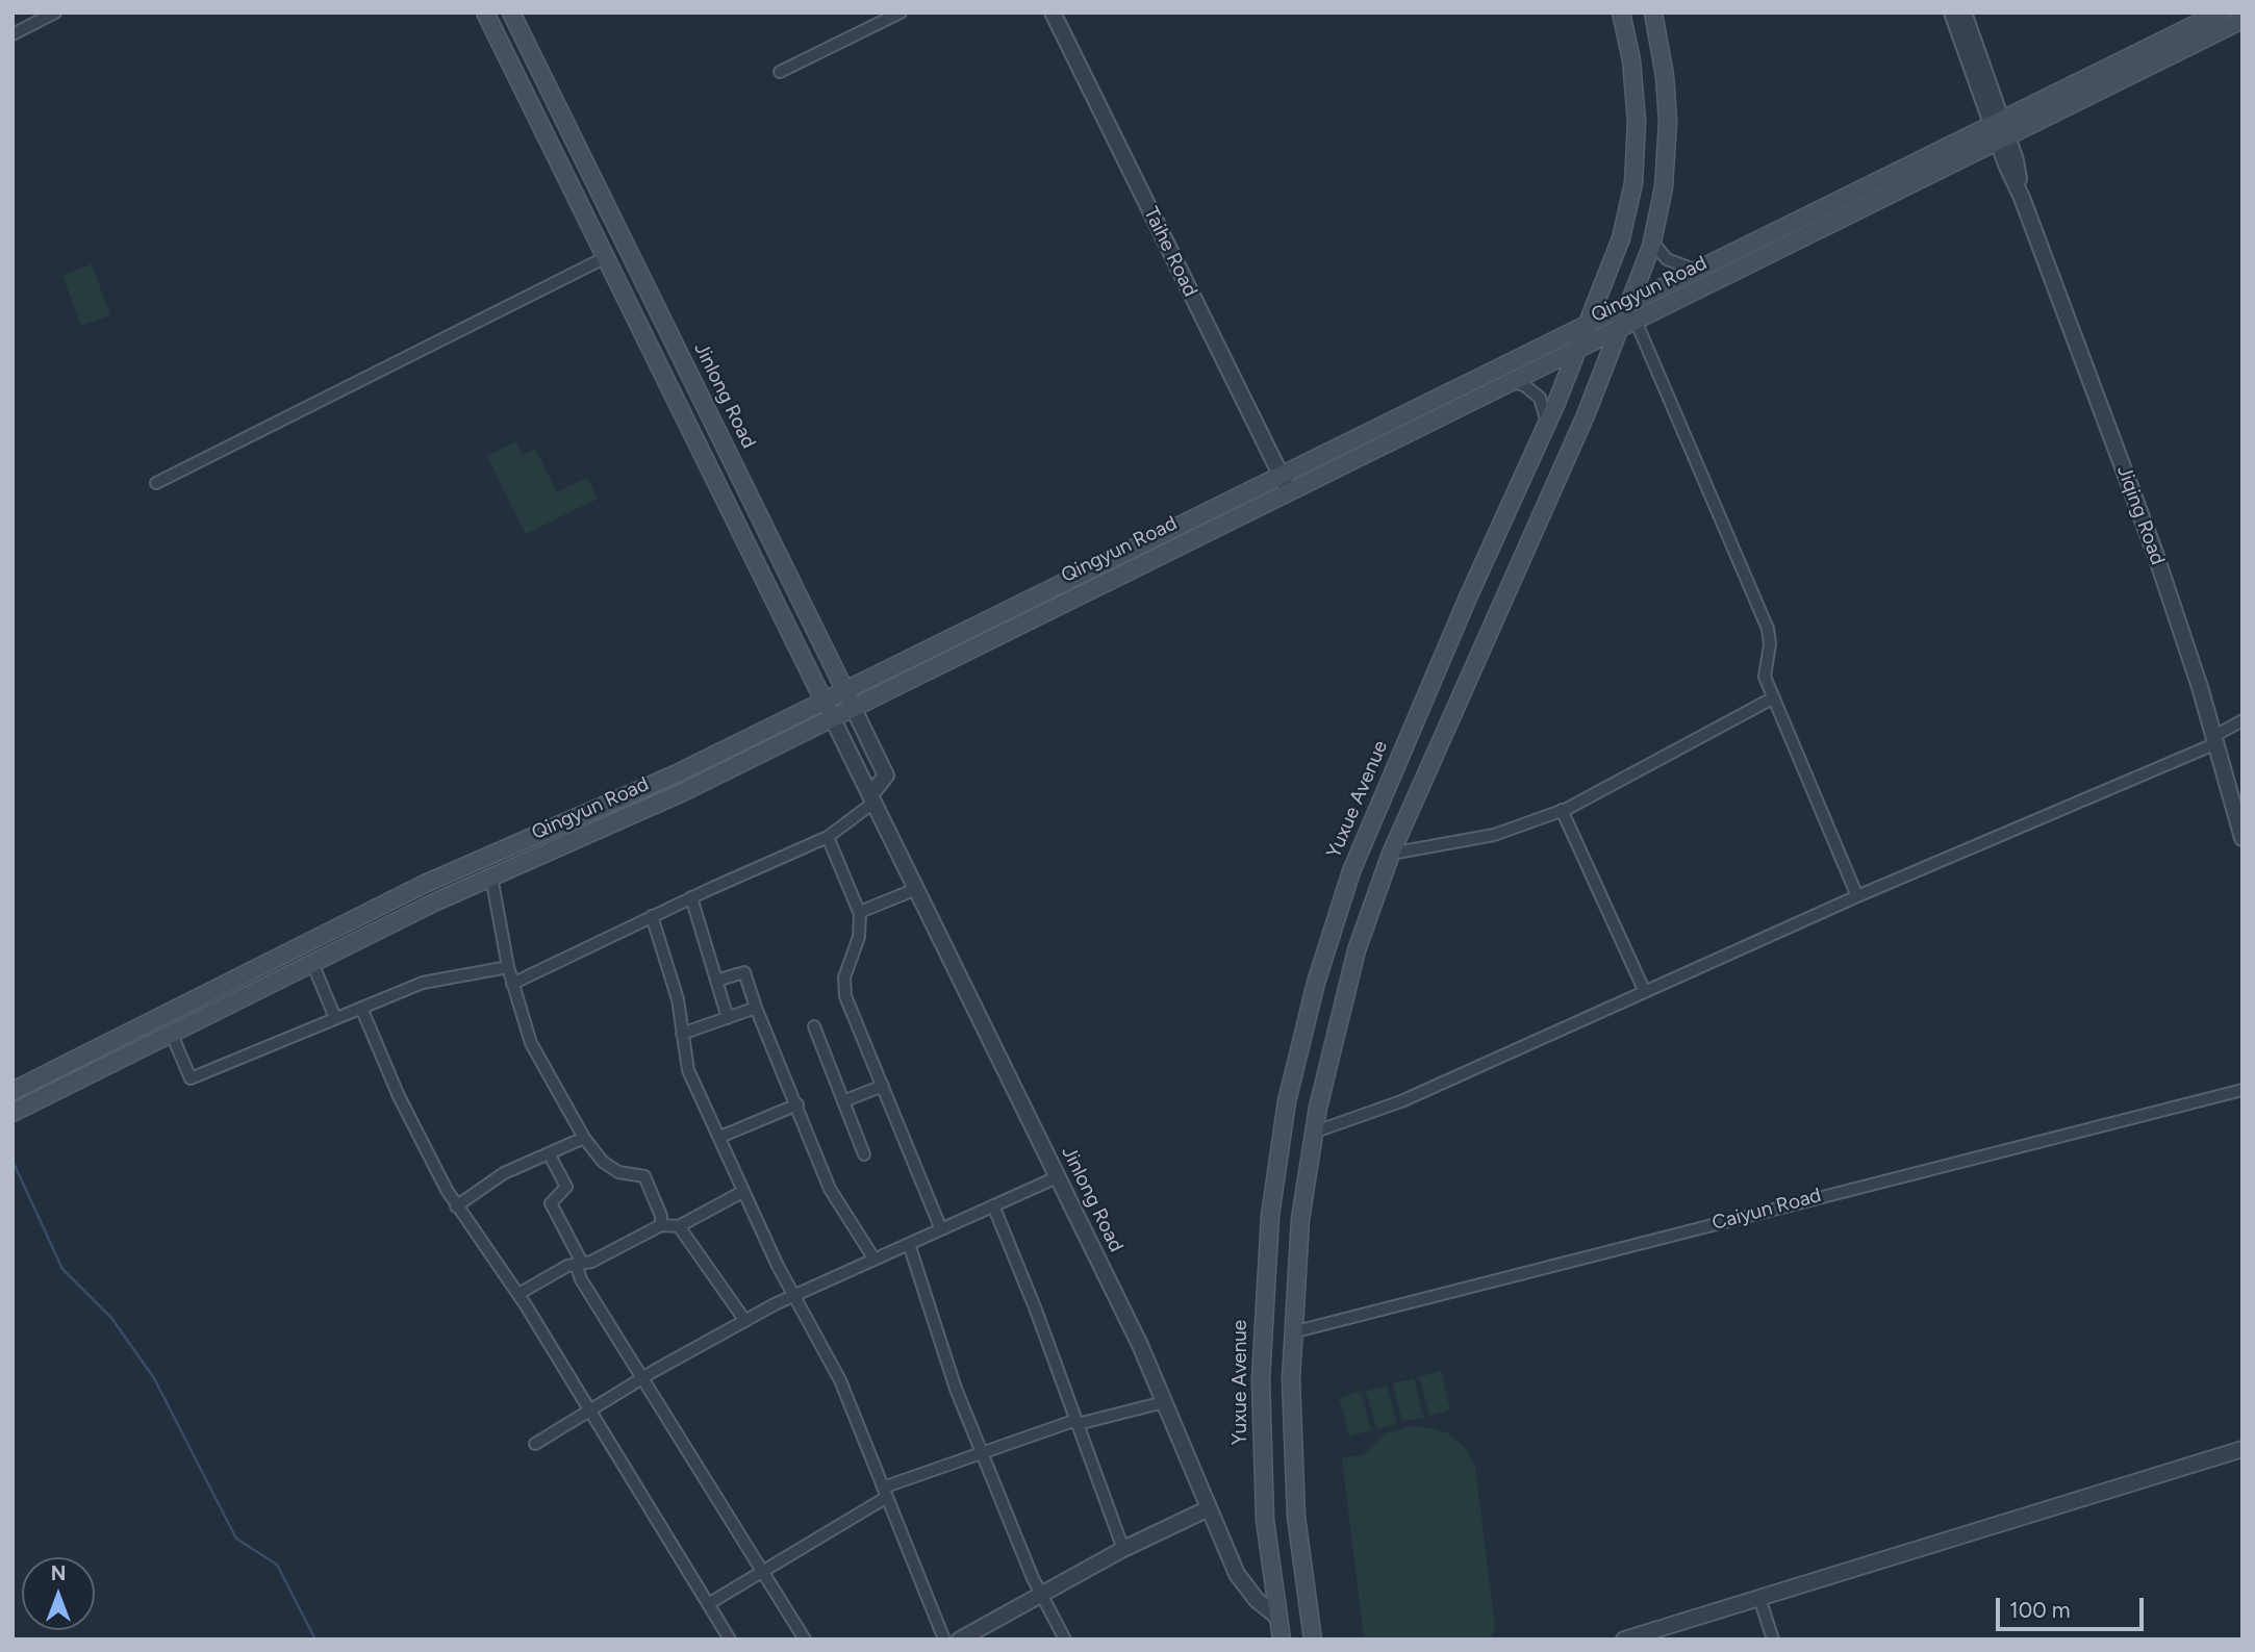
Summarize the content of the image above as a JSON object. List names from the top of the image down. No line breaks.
{"streets":{"main road":["Qingyun Road","Jinlong Road","Yuxue Avenue"],"street":["Taihe Road","Jiqing Road","Caiyun Road"]},"crossings":[["Taihe Road","Qingyun Road"],["Qingyun Road","Jinlong Road"],["Qingyun Road","Jiqing Road"],["Qingyun Road","Yuxue Avenue"],["Jinlong Road","Yuxue Avenue"]],"scale_bar":"100 m","north":"top"}
